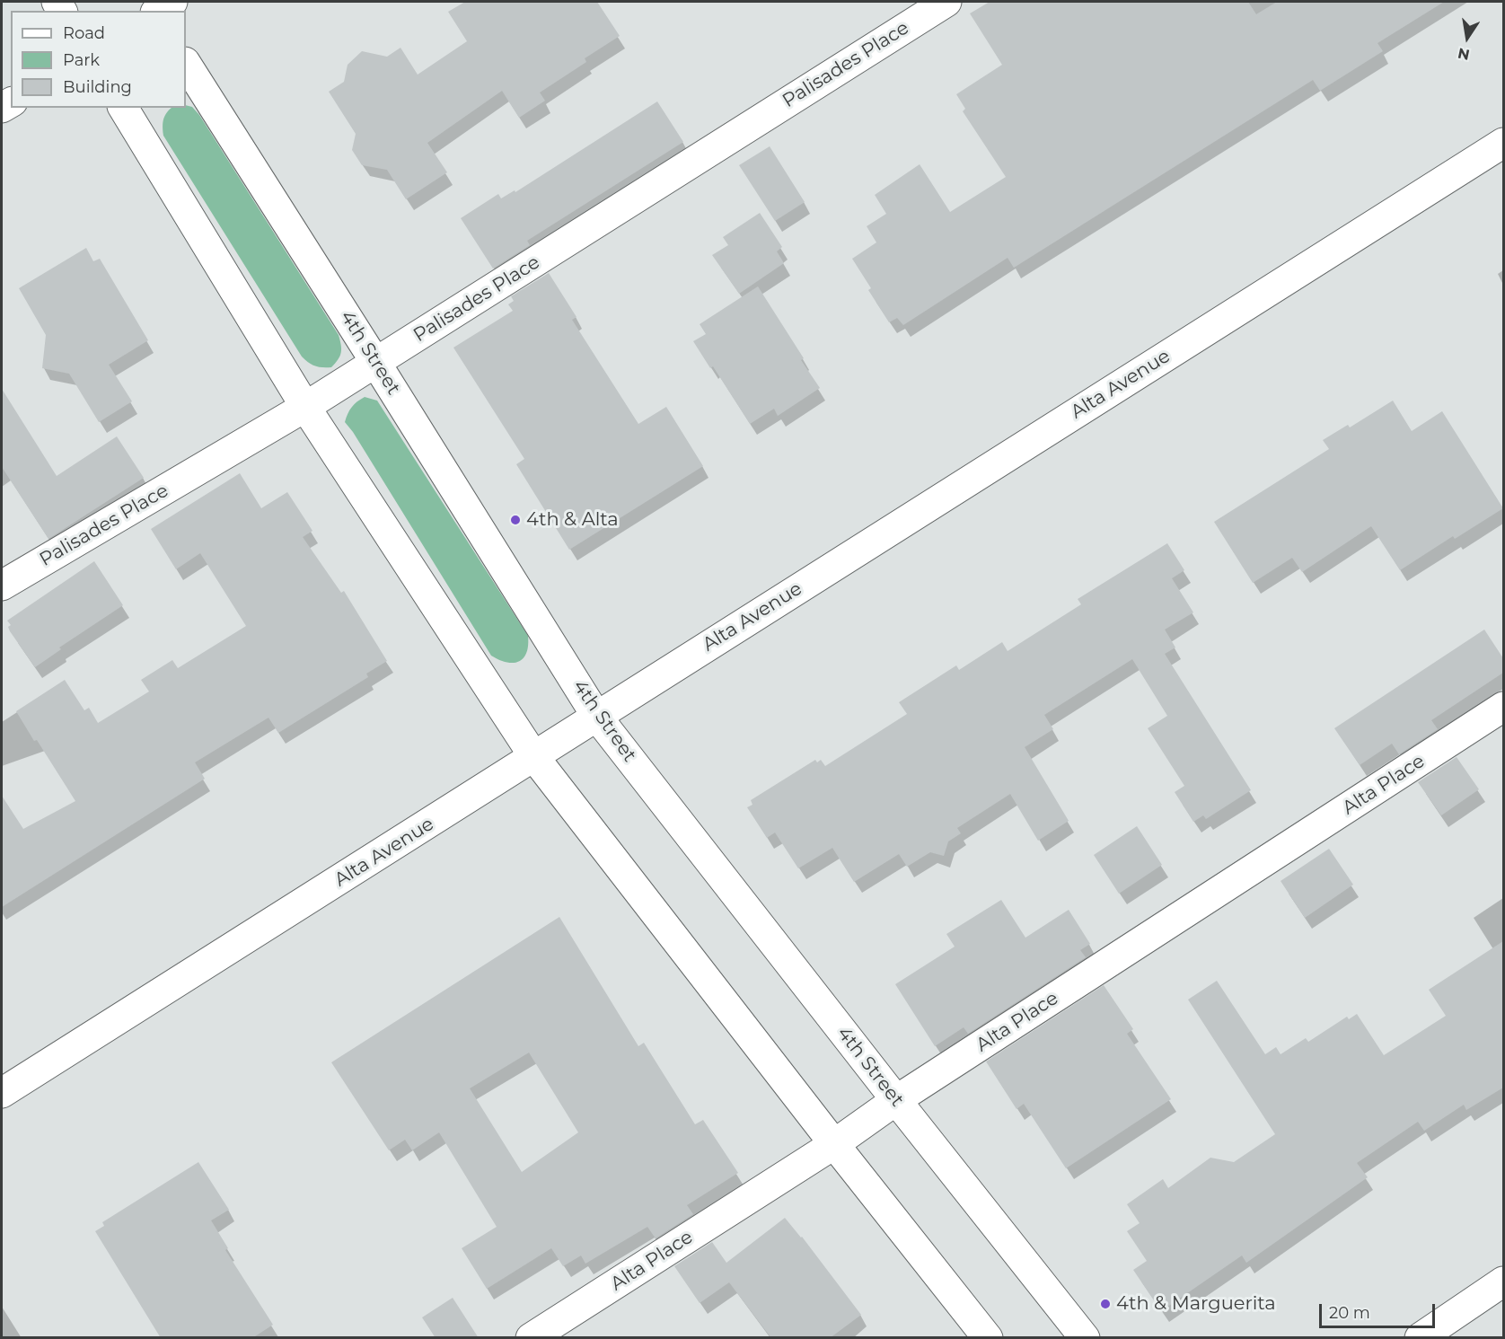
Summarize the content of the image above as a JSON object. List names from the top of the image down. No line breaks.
{"streets":{"street":["Palisades Place","4th Street","Alta Avenue","Alta Place"]},"crossings":[["Palisades Place","4th Street"],["4th Street","Alta Avenue"],["4th Street","Alta Place"]],"places":["4th & Alta","4th & Marguerita"],"legend":["Road","Park","Building"],"scale_bar":"20 m","north":"bottom"}
